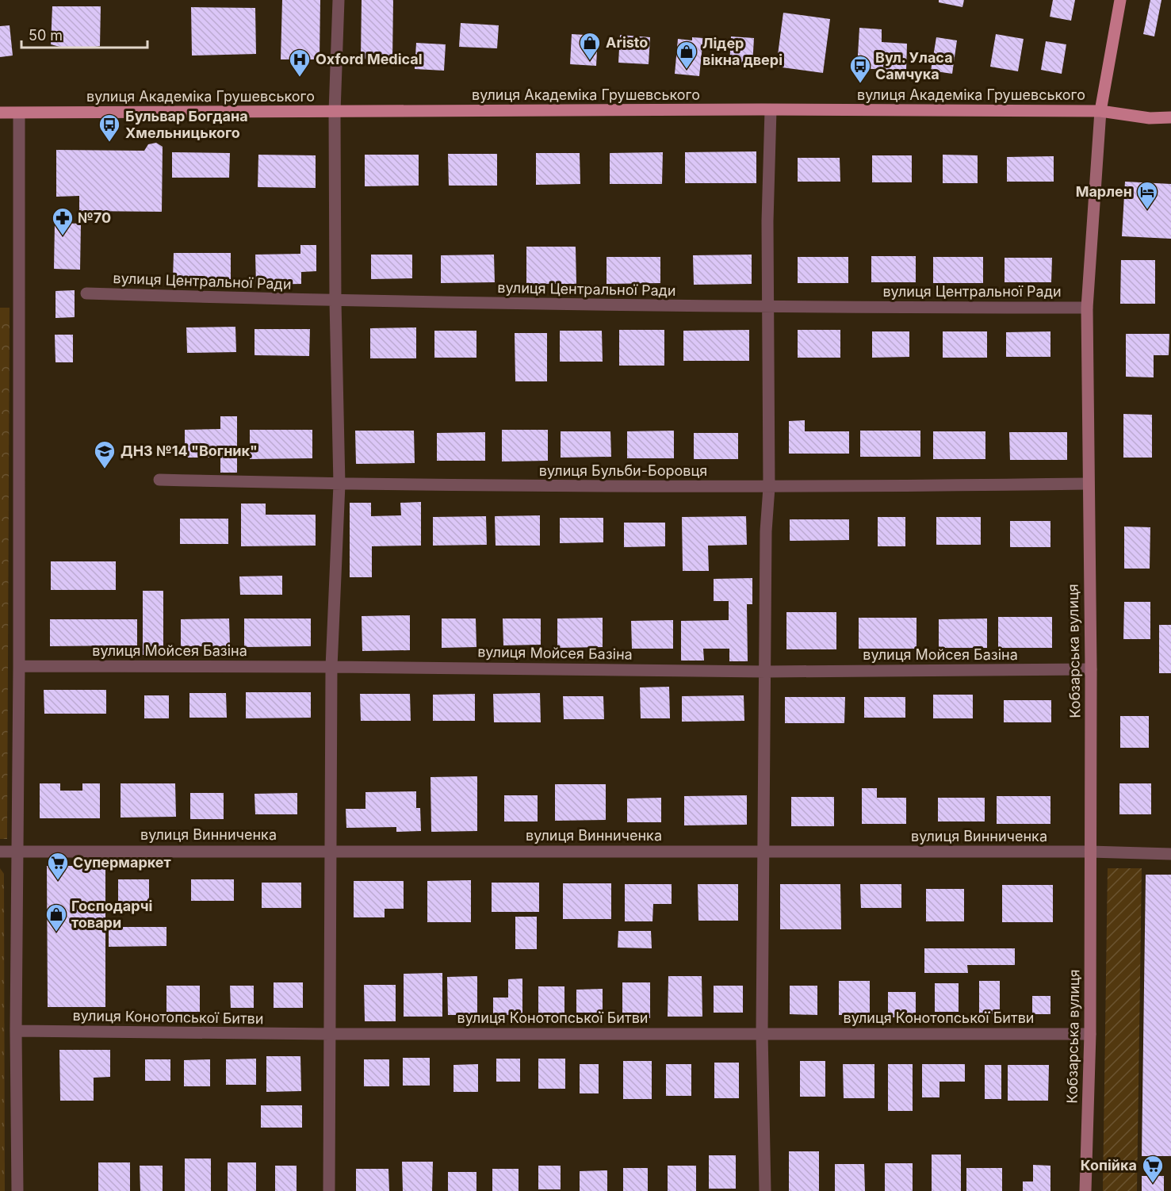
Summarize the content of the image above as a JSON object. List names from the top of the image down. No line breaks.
{"streets":{"main road":["вулиця Академіка Грушевського"],"street":["вулиця Центральної Ради","вулиця Бульби-Боровця","вулиця Мойсея Базіна","Кобзарська вулиця","вулиця Винниченка","вулиця Конотопської Битви"]},"crossings":[["вулиця Академіка Грушевського","Кобзарська вулиця"],["вулиця Центральної Ради","Кобзарська вулиця"],["вулиця Бульби-Боровця","Кобзарська вулиця"],["вулиця Мойсея Базіна","Кобзарська вулиця"],["Кобзарська вулиця","вулиця Винниченка"],["Кобзарська вулиця","вулиця Конотопської Битви"]],"places":{"shop":["Aristo","Лідер вікна двері","Господарчі товари"],"hospital":["Oxford Medical"],"bus stop":["Вул. Уласа Самчука","Бульвар Богдана Хмельницького"],"hotel":["Марлен"],"pharmacy":["№70"],"school or university":["ДНЗ №14 \"Вогник\""],"supermarket":["Супермаркет","Копійка"]},"scale_bar":"50 m"}
